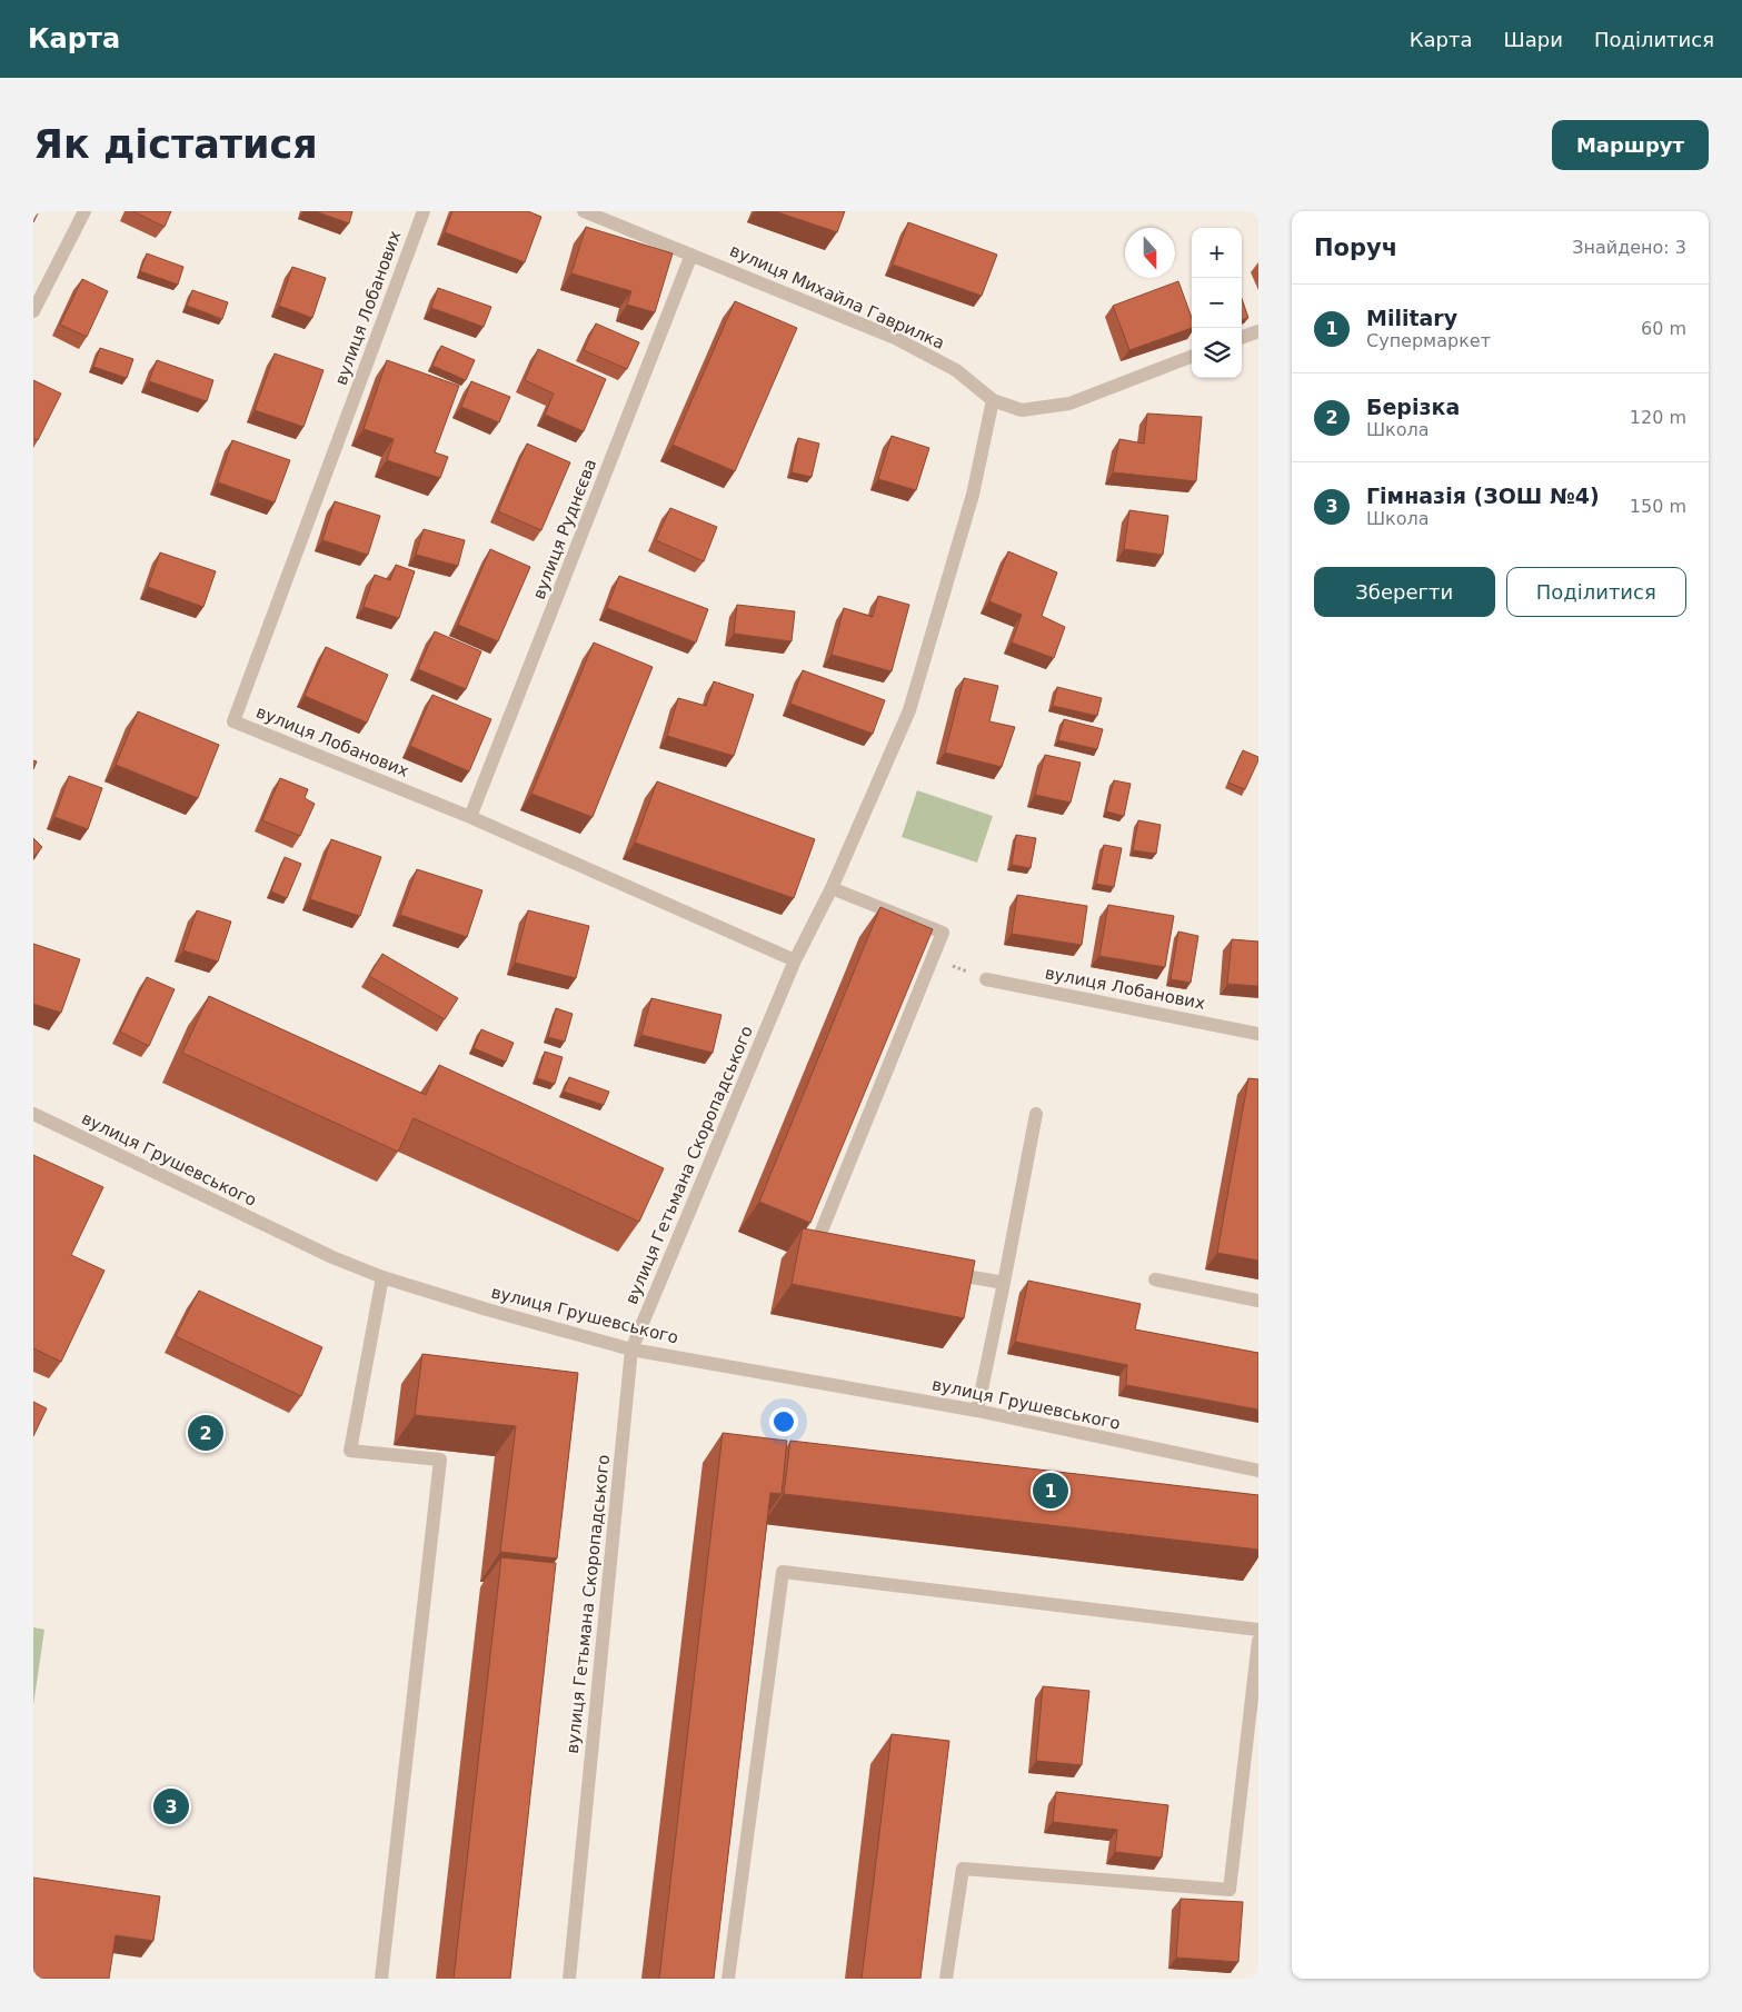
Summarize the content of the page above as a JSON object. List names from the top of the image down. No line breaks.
{"streets":{"street":["вулиця Михайла Гаврилка","вулиця Лобанових","вулиця Руднєєва","вулиця Грушевського","вулиця Гетьмана Скоропадського"]},"crossings":[["вулиця Михайла Гаврилка","вулиця Руднєєва"],["вулиця Михайла Гаврилка","вулиця Гетьмана Скоропадського"],["вулиця Лобанових","вулиця Руднєєва"],["вулиця Лобанових","вулиця Гетьмана Скоропадського"],["вулиця Грушевського","вулиця Гетьмана Скоропадського"]],"north":"bottom","page":{"header":"Карта","nav":["Карта","Шари","Поділитися"],"buttons":["Маршрут",["Зберегти","Поділитися"]],"title":"Як дістатися","heading":["Поруч","Знайдено: 3"],"map_buttons":["+","−"],"list":[{"mark":"1","name":"Military","note":"Супермаркет","value":"60 m"},{"mark":"2","name":"Берізка","note":"Школа","value":"120 m"},{"mark":"3","name":"Гімназія (ЗОШ №4)","note":"Школа","value":"150 m"}],"pins":["2","1","3"]}}
